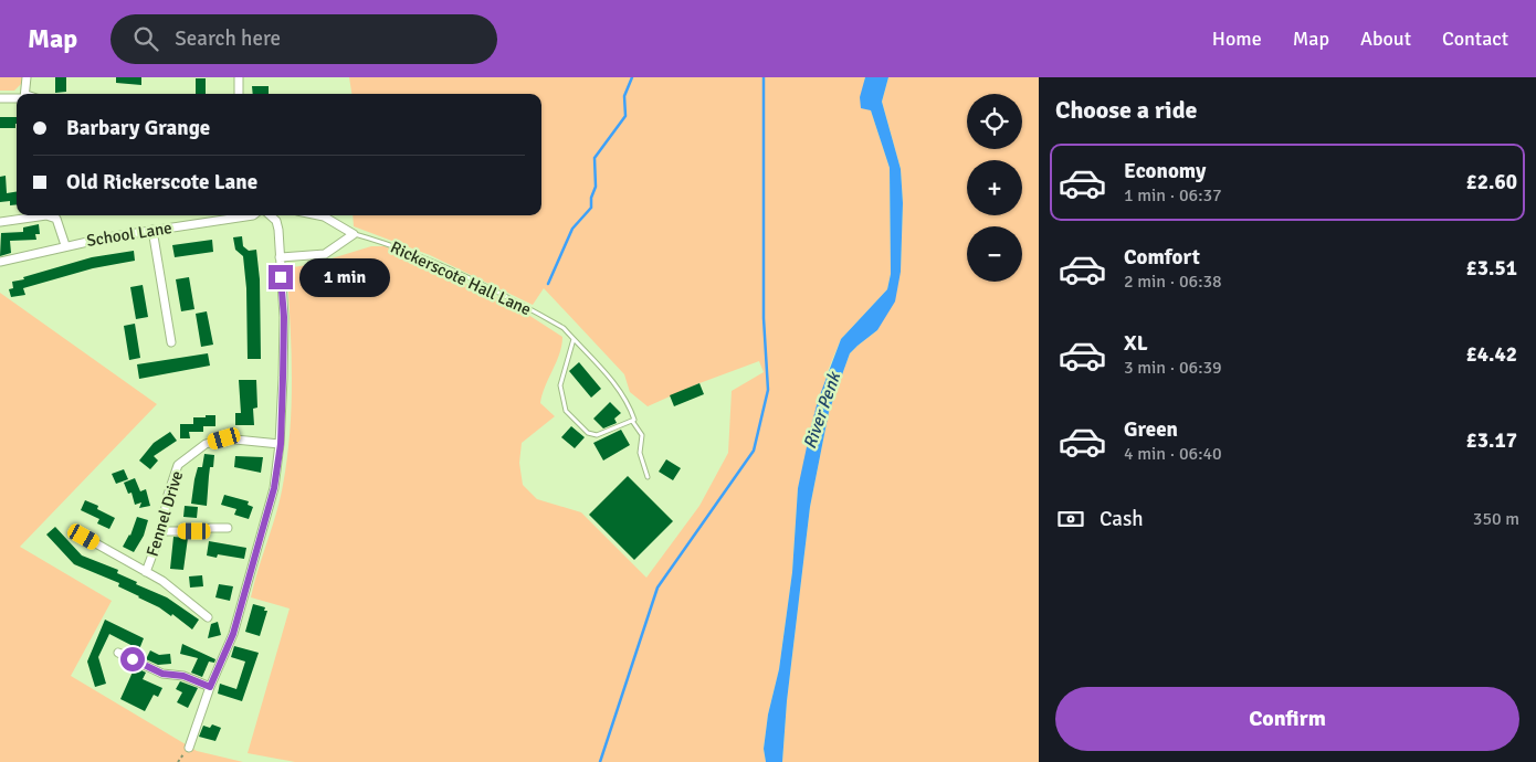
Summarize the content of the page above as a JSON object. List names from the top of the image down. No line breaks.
{"streets":{"street":["School Lane","Fennel Drive"],"lane":["Rickerscote Hall Lane"]},"water":["River Penk"],"page":{"header":"Map","search":"Search here","nav":["Home","Map","About","Contact"],"heading":"Choose a ride","map_buttons":["+","−"],"banner":["Barbary Grange","Old Rickerscote Lane"],"list":[{"name":"Economy","note":"1 min · 06:37","value":"£2.60"},{"name":"Comfort","note":"2 min · 06:38","value":"£3.51"},{"name":"XL","note":"3 min · 06:39","value":"£4.42"},{"name":"Green","note":"4 min · 06:40","value":"£3.17"}],"bubble":"1 min","pay":["Cash","350 m"],"buttons":"Confirm"}}
